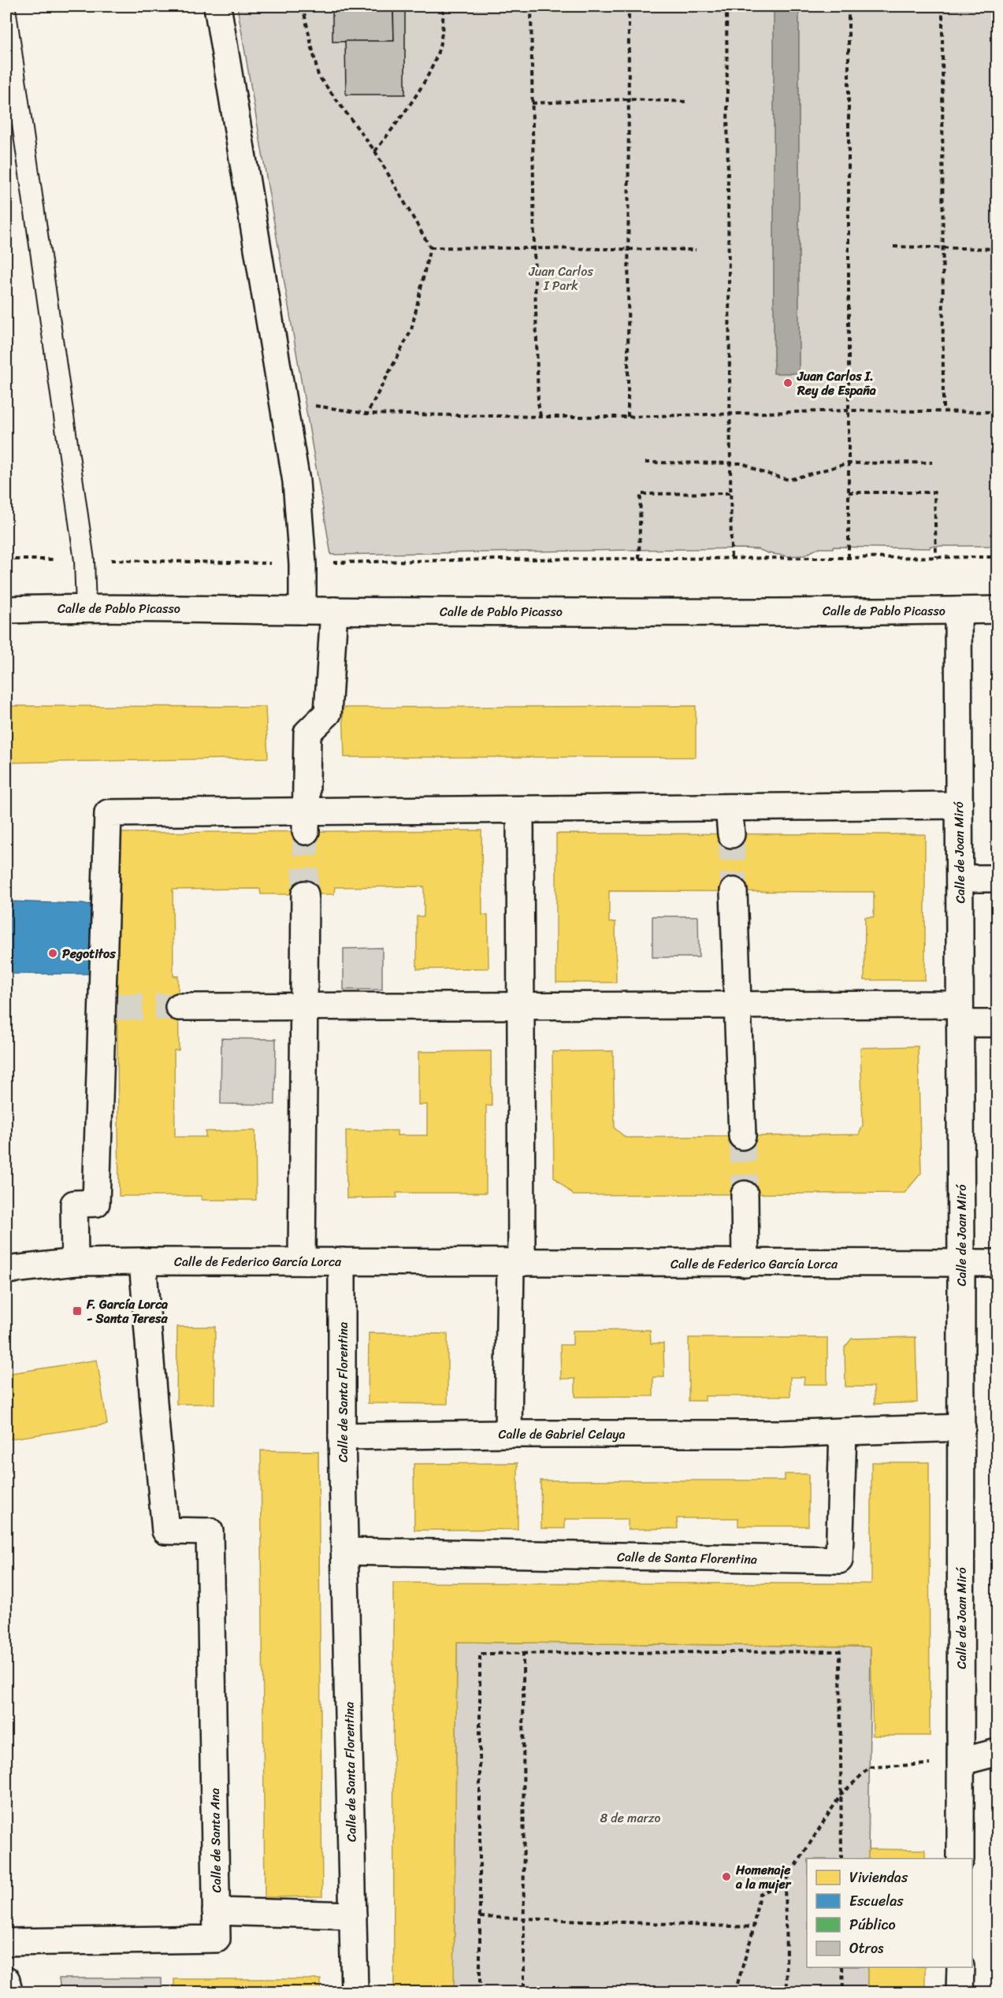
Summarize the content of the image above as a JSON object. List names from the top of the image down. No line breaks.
{"streets":{"street":["Calle de Pablo Picasso","Calle de Joan Miró","Calle de Federico García Lorca","Calle de Santa Florentina","Calle de Gabriel Celaya","Calle de Santa Ana"]},"crossings":[["Calle de Pablo Picasso","Calle de Joan Miró"],["Calle de Joan Miró","Calle de Federico García Lorca"],["Calle de Federico García Lorca","Calle de Santa Florentina"],["Calle de Federico García Lorca","Calle de Santa Ana"],["Calle de Santa Florentina","Calle de Gabriel Celaya"]],"parks":["Juan Carlos I Park","8 de marzo"],"places":{"other":["Juan Carlos I. Rey de España","Pegotitos","Homenaje a la mujer"],"transit":["F. García Lorca - Santa Teresa"]},"legend":["Viviendas","Escuelas","Público","Otros"]}
